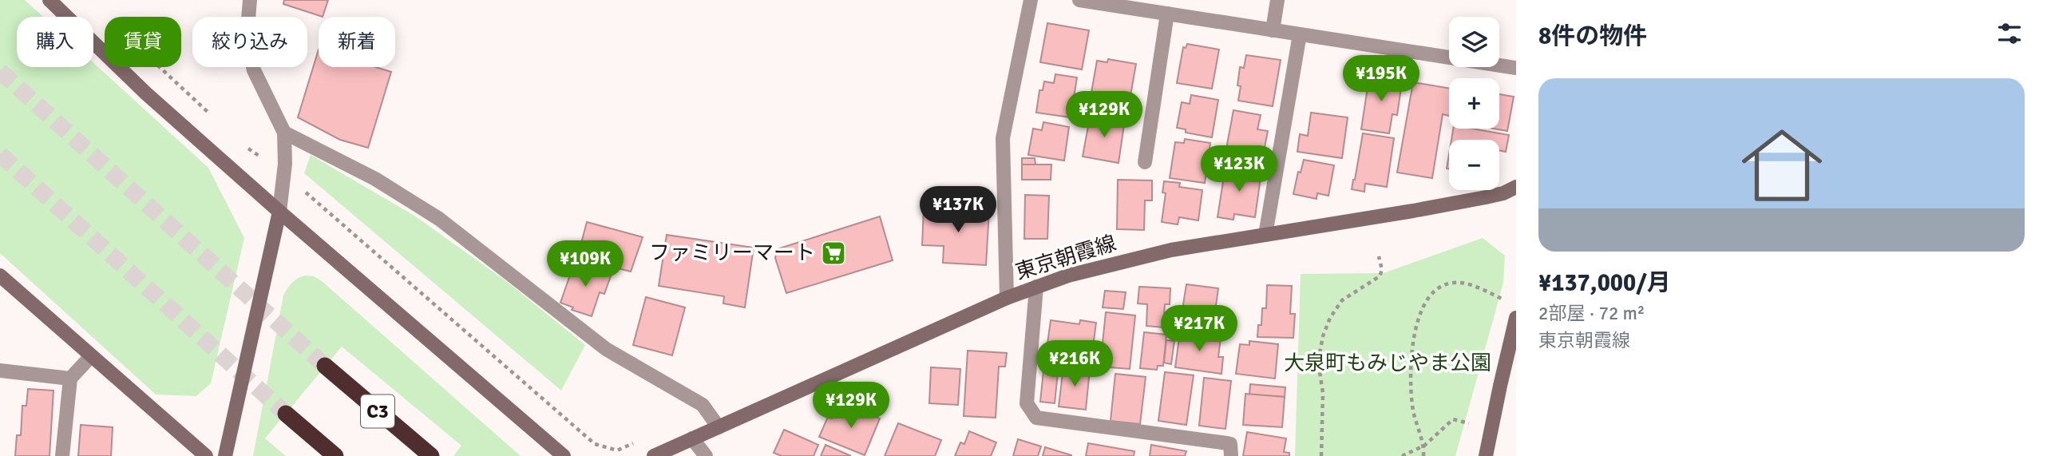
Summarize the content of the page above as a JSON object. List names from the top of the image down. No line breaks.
{"streets":{"highway":["C3"],"street":["東京朝霞線"]},"parks":["大泉町もみじやま公園"],"places":{"supermarket":["ファミリーマート"]},"page":{"heading":"8件の物件","map_buttons":["+","−"],"chip":["購入","賃貸","絞り込み","新着"],"price":["¥195K","¥129K","¥123K","¥137K","¥109K","¥217K","¥216K","¥129K"],"list":[{"name":"¥137,000/月","note":"2部屋 · 72 m² · 東京朝霞線"}]}}
